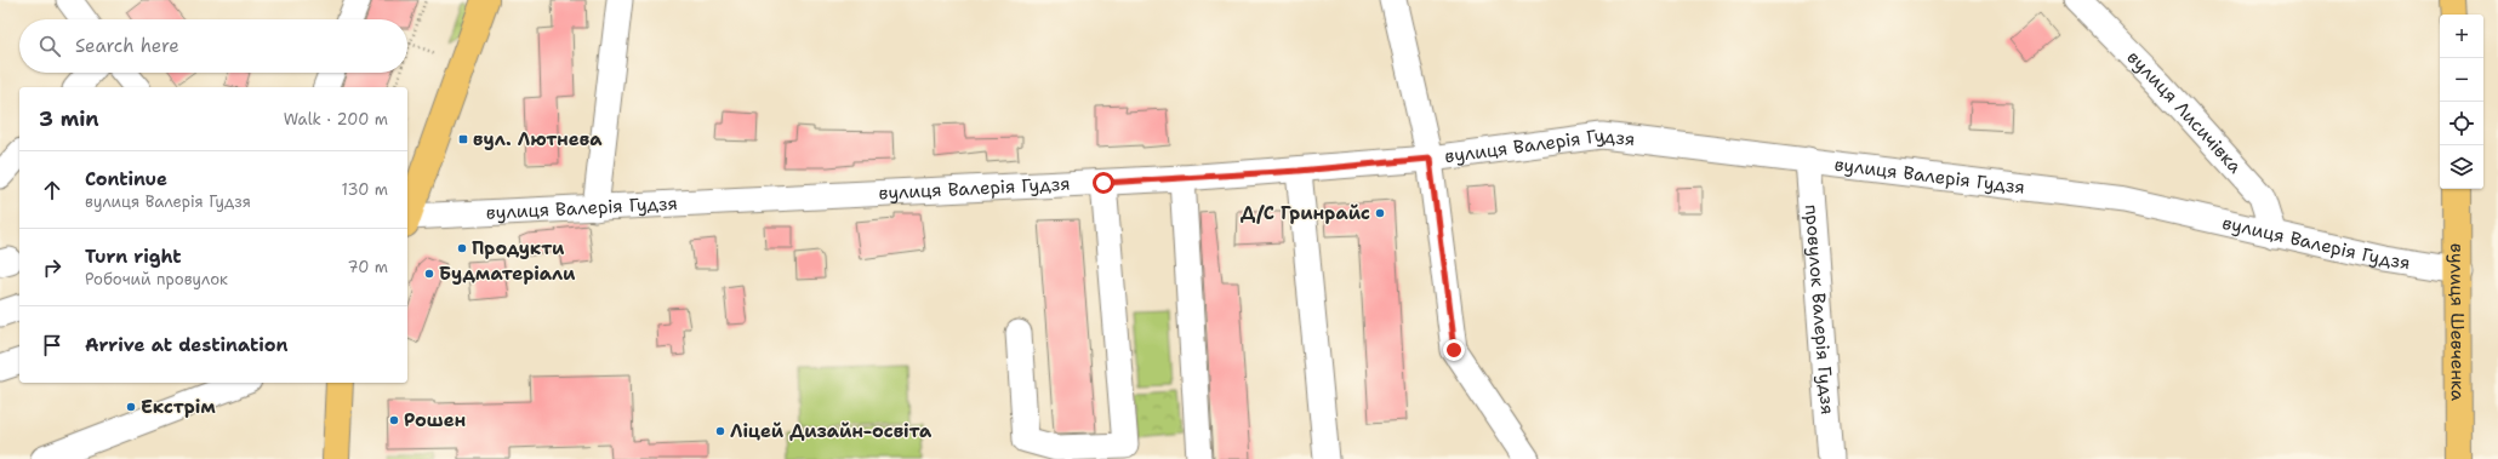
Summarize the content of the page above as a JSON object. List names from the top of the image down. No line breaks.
{"streets":{"main road":["вулиця Шевченка"],"street":["вулиця Лисичівка","вулиця Валерія Гудзя","провулок Валерія Гудзя"]},"crossings":[["вулиця Лисичівка","вулиця Валерія Гудзя"],["вулиця Валерія Гудзя","провулок Валерія Гудзя"],["вулиця Валерія Гудзя","вулиця Шевченка"]],"places":{"transit":["вул. Лютнева"],"other":["Д/С Гринрайс","Продукти","Будматеріали","Екстрім","Рошен","Ліцей Дизайн-освіта"]},"page":{"map_buttons":["+","−"],"search":"Search here","heading":["3 min","Walk · 200 m"],"list":[["Continue","вулиця Валерія Гудзя","130 m"],["Turn right","Робочий провулок","70 m"],"Arrive at destination"]}}
